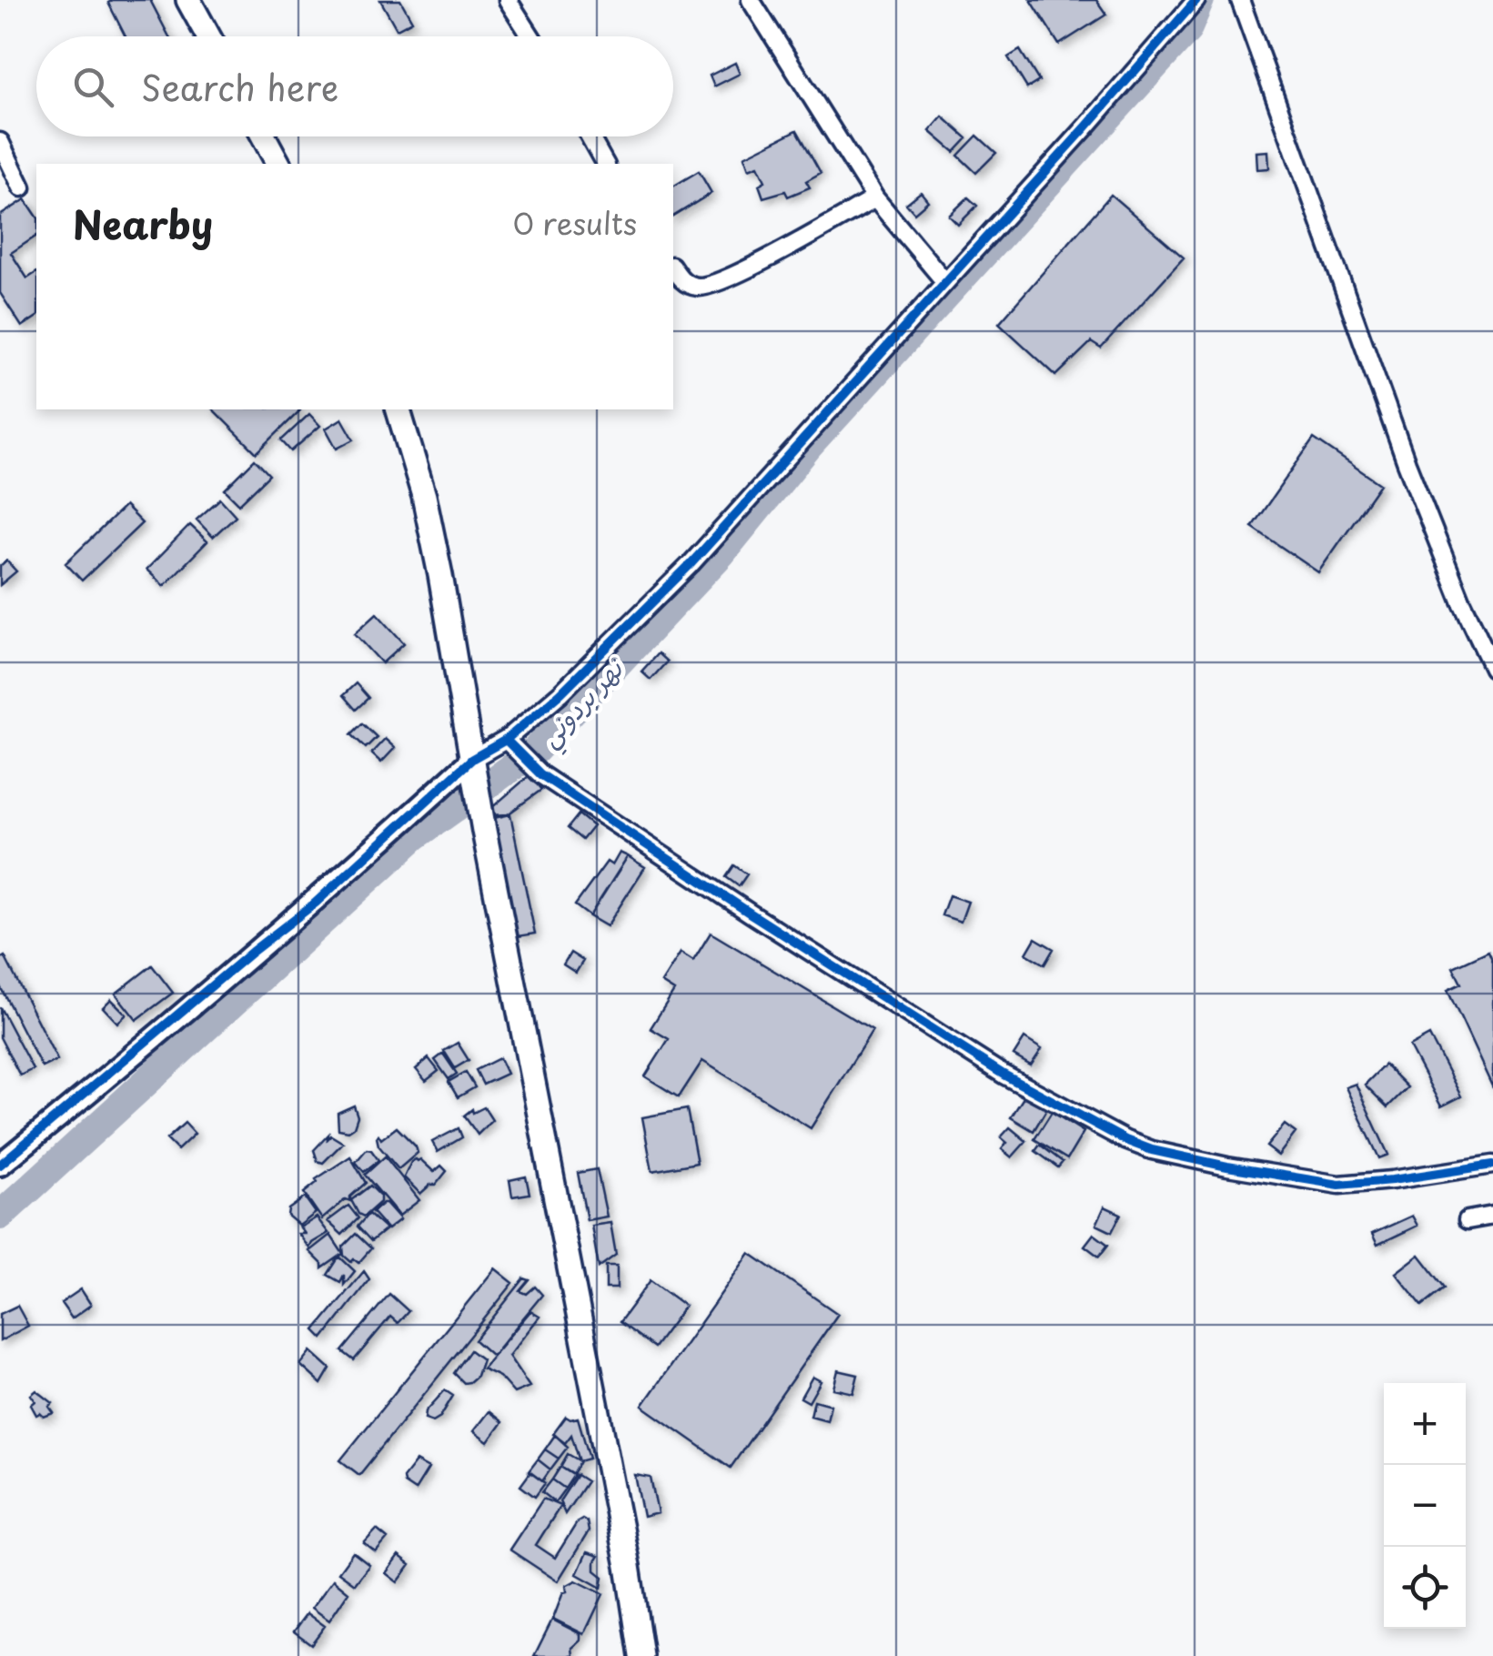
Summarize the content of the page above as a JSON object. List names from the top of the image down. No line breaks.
{"water":["نهر بردوني"],"page":{"search":"Search here","heading":["Nearby","0 results"],"map_buttons":["+","−"]}}
